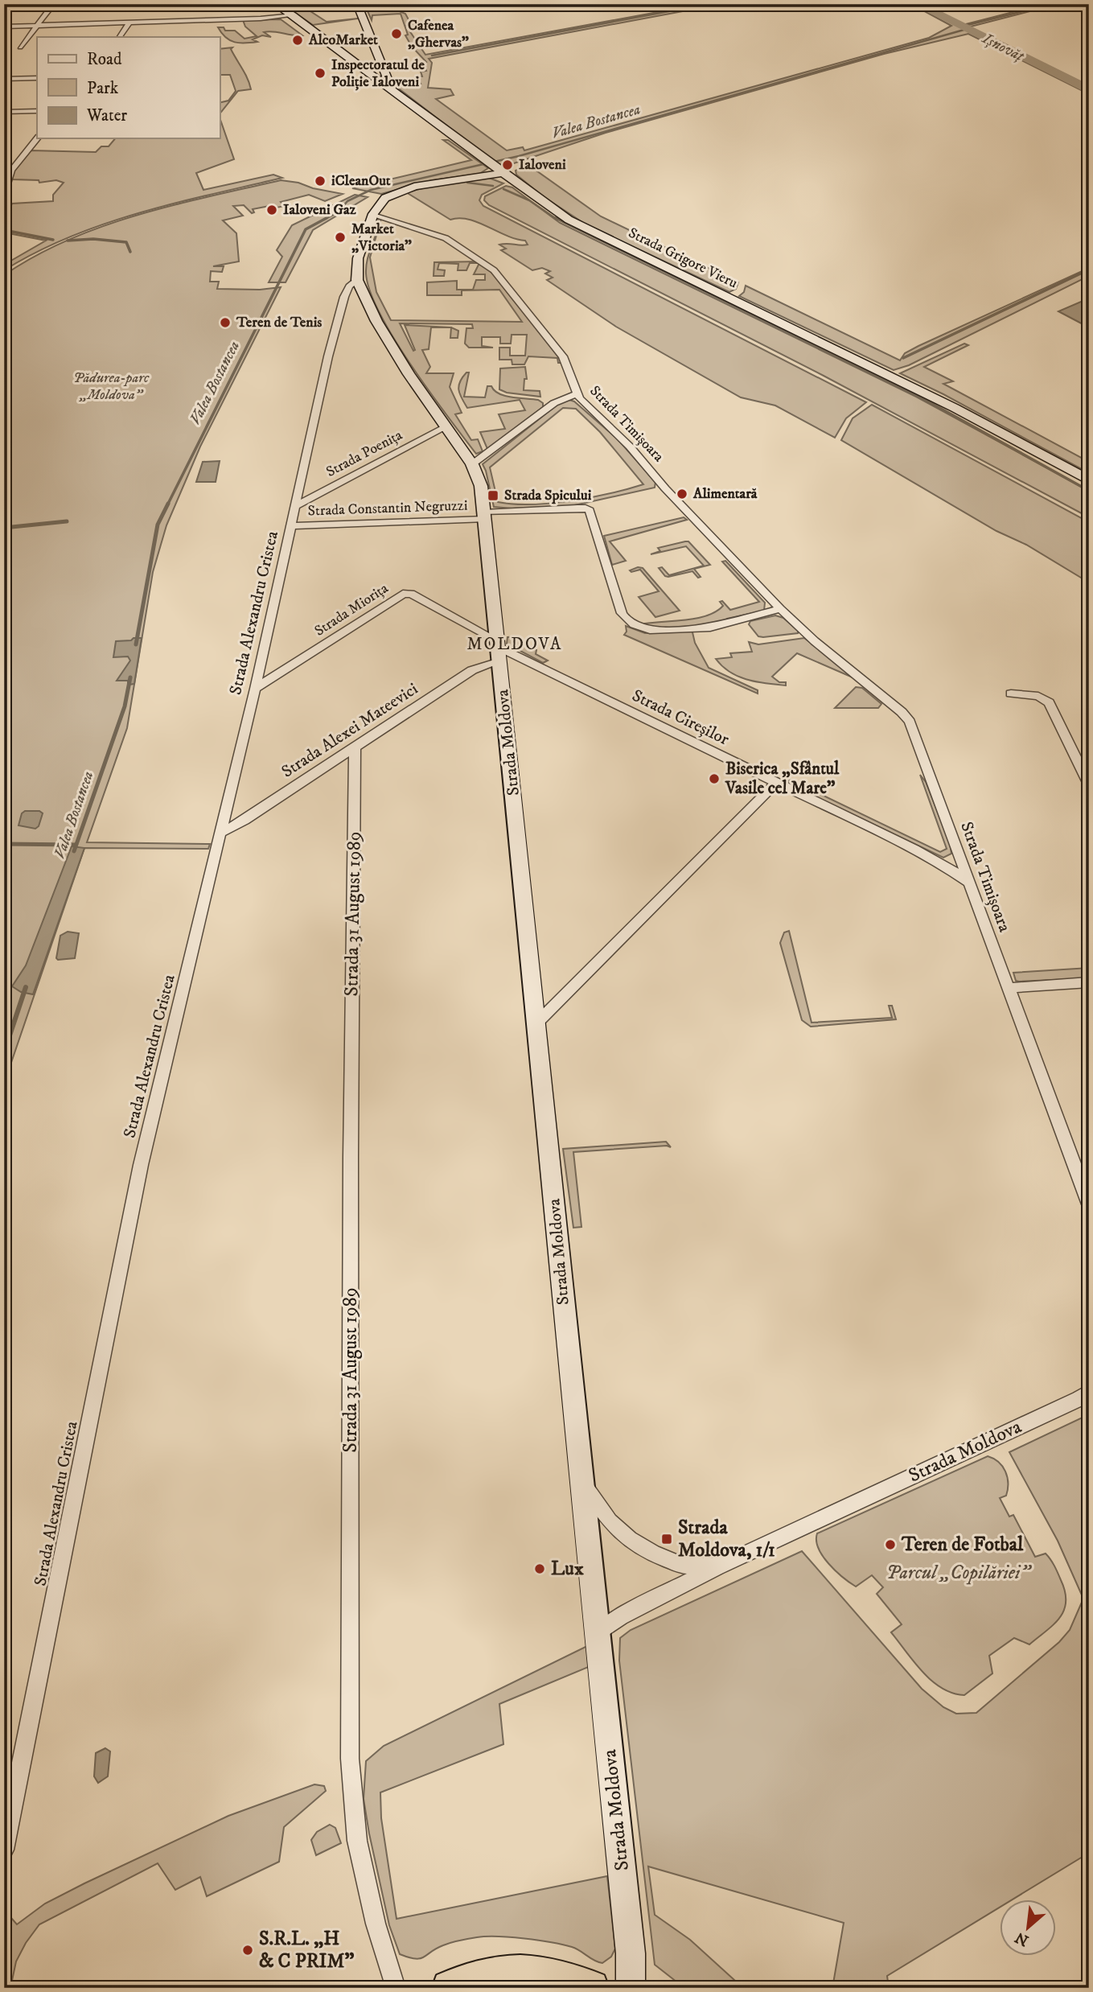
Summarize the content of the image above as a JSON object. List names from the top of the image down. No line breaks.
{"streets":{"main road":["Strada Moldova"],"street":["Strada Grigore Vieru","Strada Timișoara","Strada Poenița","Strada Constantin Negruzzi","Strada Miorița","Strada Alexandru Cristea","Strada Cireșilor","Strada Alexei Mateevici","Strada 31 August 1989"]},"crossings":[["Strada Grigore Vieru","Strada Moldova"],["Strada Timișoara","Strada Cireșilor"],["Strada Timișoara","Strada Moldova"],["Strada Poenița","Strada Alexandru Cristea"],["Strada Poenița","Strada Moldova"],["Strada Constantin Negruzzi","Strada Alexandru Cristea"],["Strada Constantin Negruzzi","Strada Moldova"],["Strada Miorița","Strada Alexandru Cristea"],["Strada Miorița","Strada Cireșilor"],["Strada Miorița","Strada Alexei Mateevici"],["Strada Miorița","Strada Moldova"],["Strada Alexandru Cristea","Strada Alexei Mateevici"],["Strada Alexandru Cristea","Strada Moldova"],["Strada Cireșilor","Strada Alexei Mateevici"],["Strada Cireșilor","Strada Moldova"],["Strada Alexei Mateevici","Strada Moldova"],["Strada Alexei Mateevici","Strada 31 August 1989"]],"districts":["MOLDOVA"],"water":["Ișnovăț","Valea Bostancea"],"parks":["Pădurea-parc „Moldova”","Parcul „Copilăriei”"],"places":{"other":["Cafenea „Ghervas”","AlcoMarket","Inspectoratul de Poliție Ialoveni","Ialoveni","iCleanOut","Ialoveni Gaz","Market „Victoria”","Teren de Tenis","Alimentară","Biserica „Sfântul Vasile cel Mare”","Teren de Fotbal","Lux","S.R.L. „H & C PRIM”"],"transit":["Strada Spicului","Strada Moldova, 1/1"]},"legend":["Road","Park","Water"],"north":"bottom left"}
